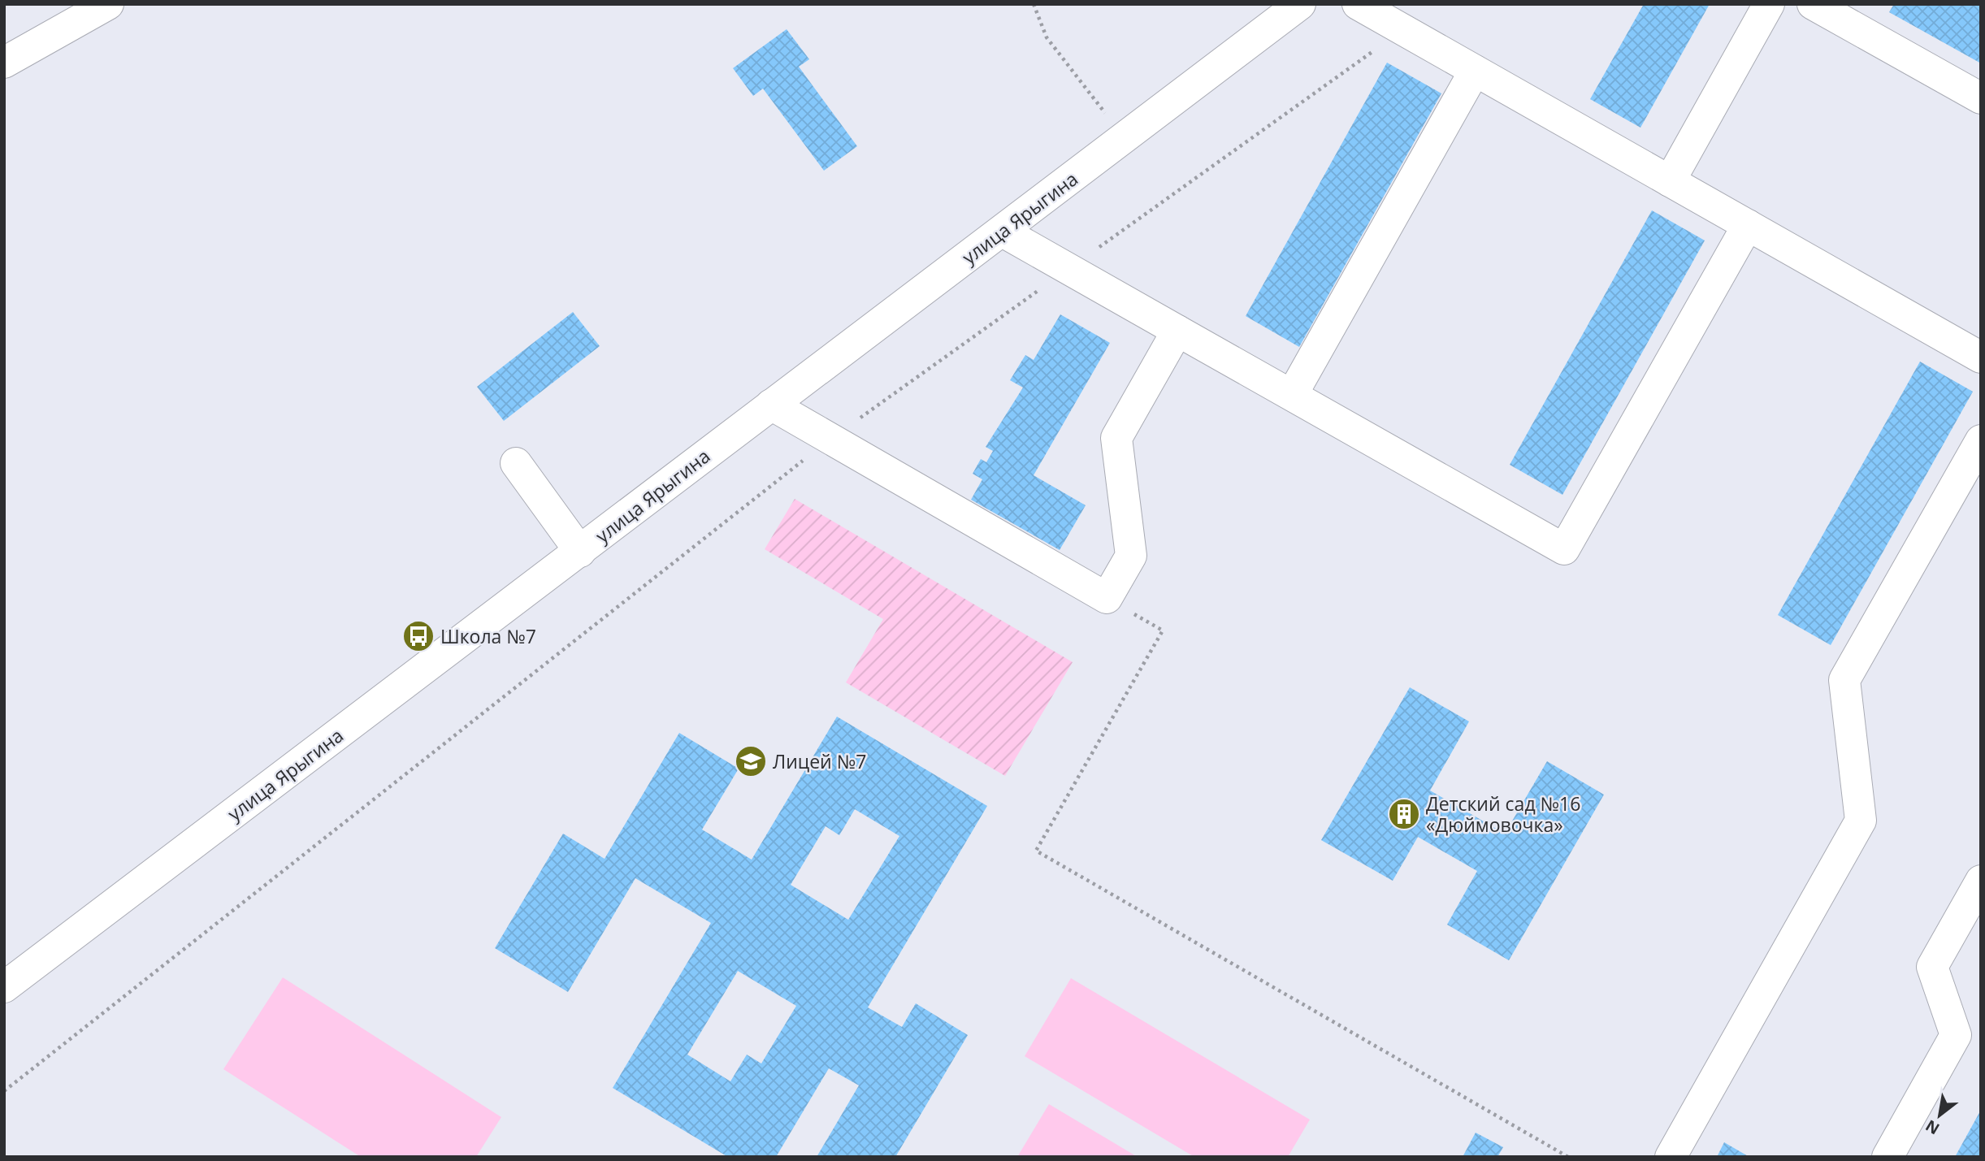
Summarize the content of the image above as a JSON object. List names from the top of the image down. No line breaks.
{"streets":{"street":["улица Ярыгина"]},"places":{"bus stop":["Школа №7"],"school or university":["Лицей №7"],"building":["Детский сад №16 «Дюймовочка»"]},"north":"bottom left"}
